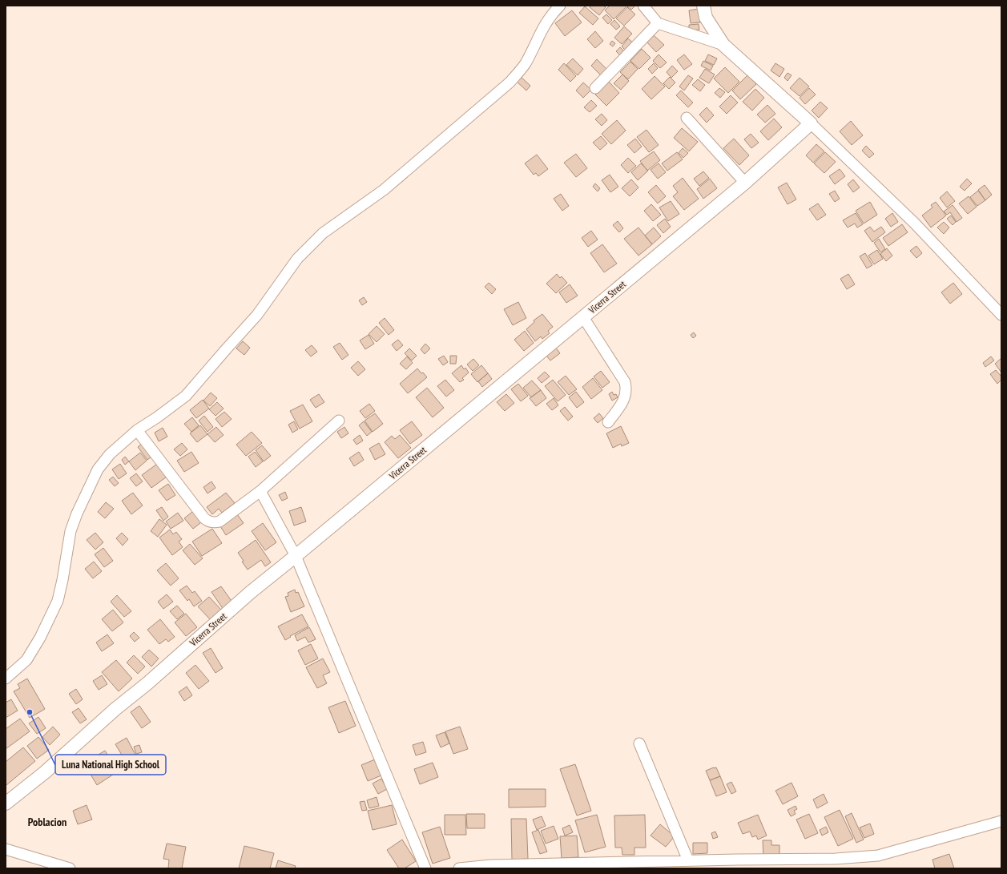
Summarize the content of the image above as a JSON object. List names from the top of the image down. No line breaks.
{"streets":{"main road":["Vicerra Street"]},"districts":["Poblacion"],"places":["Luna National High School"]}
